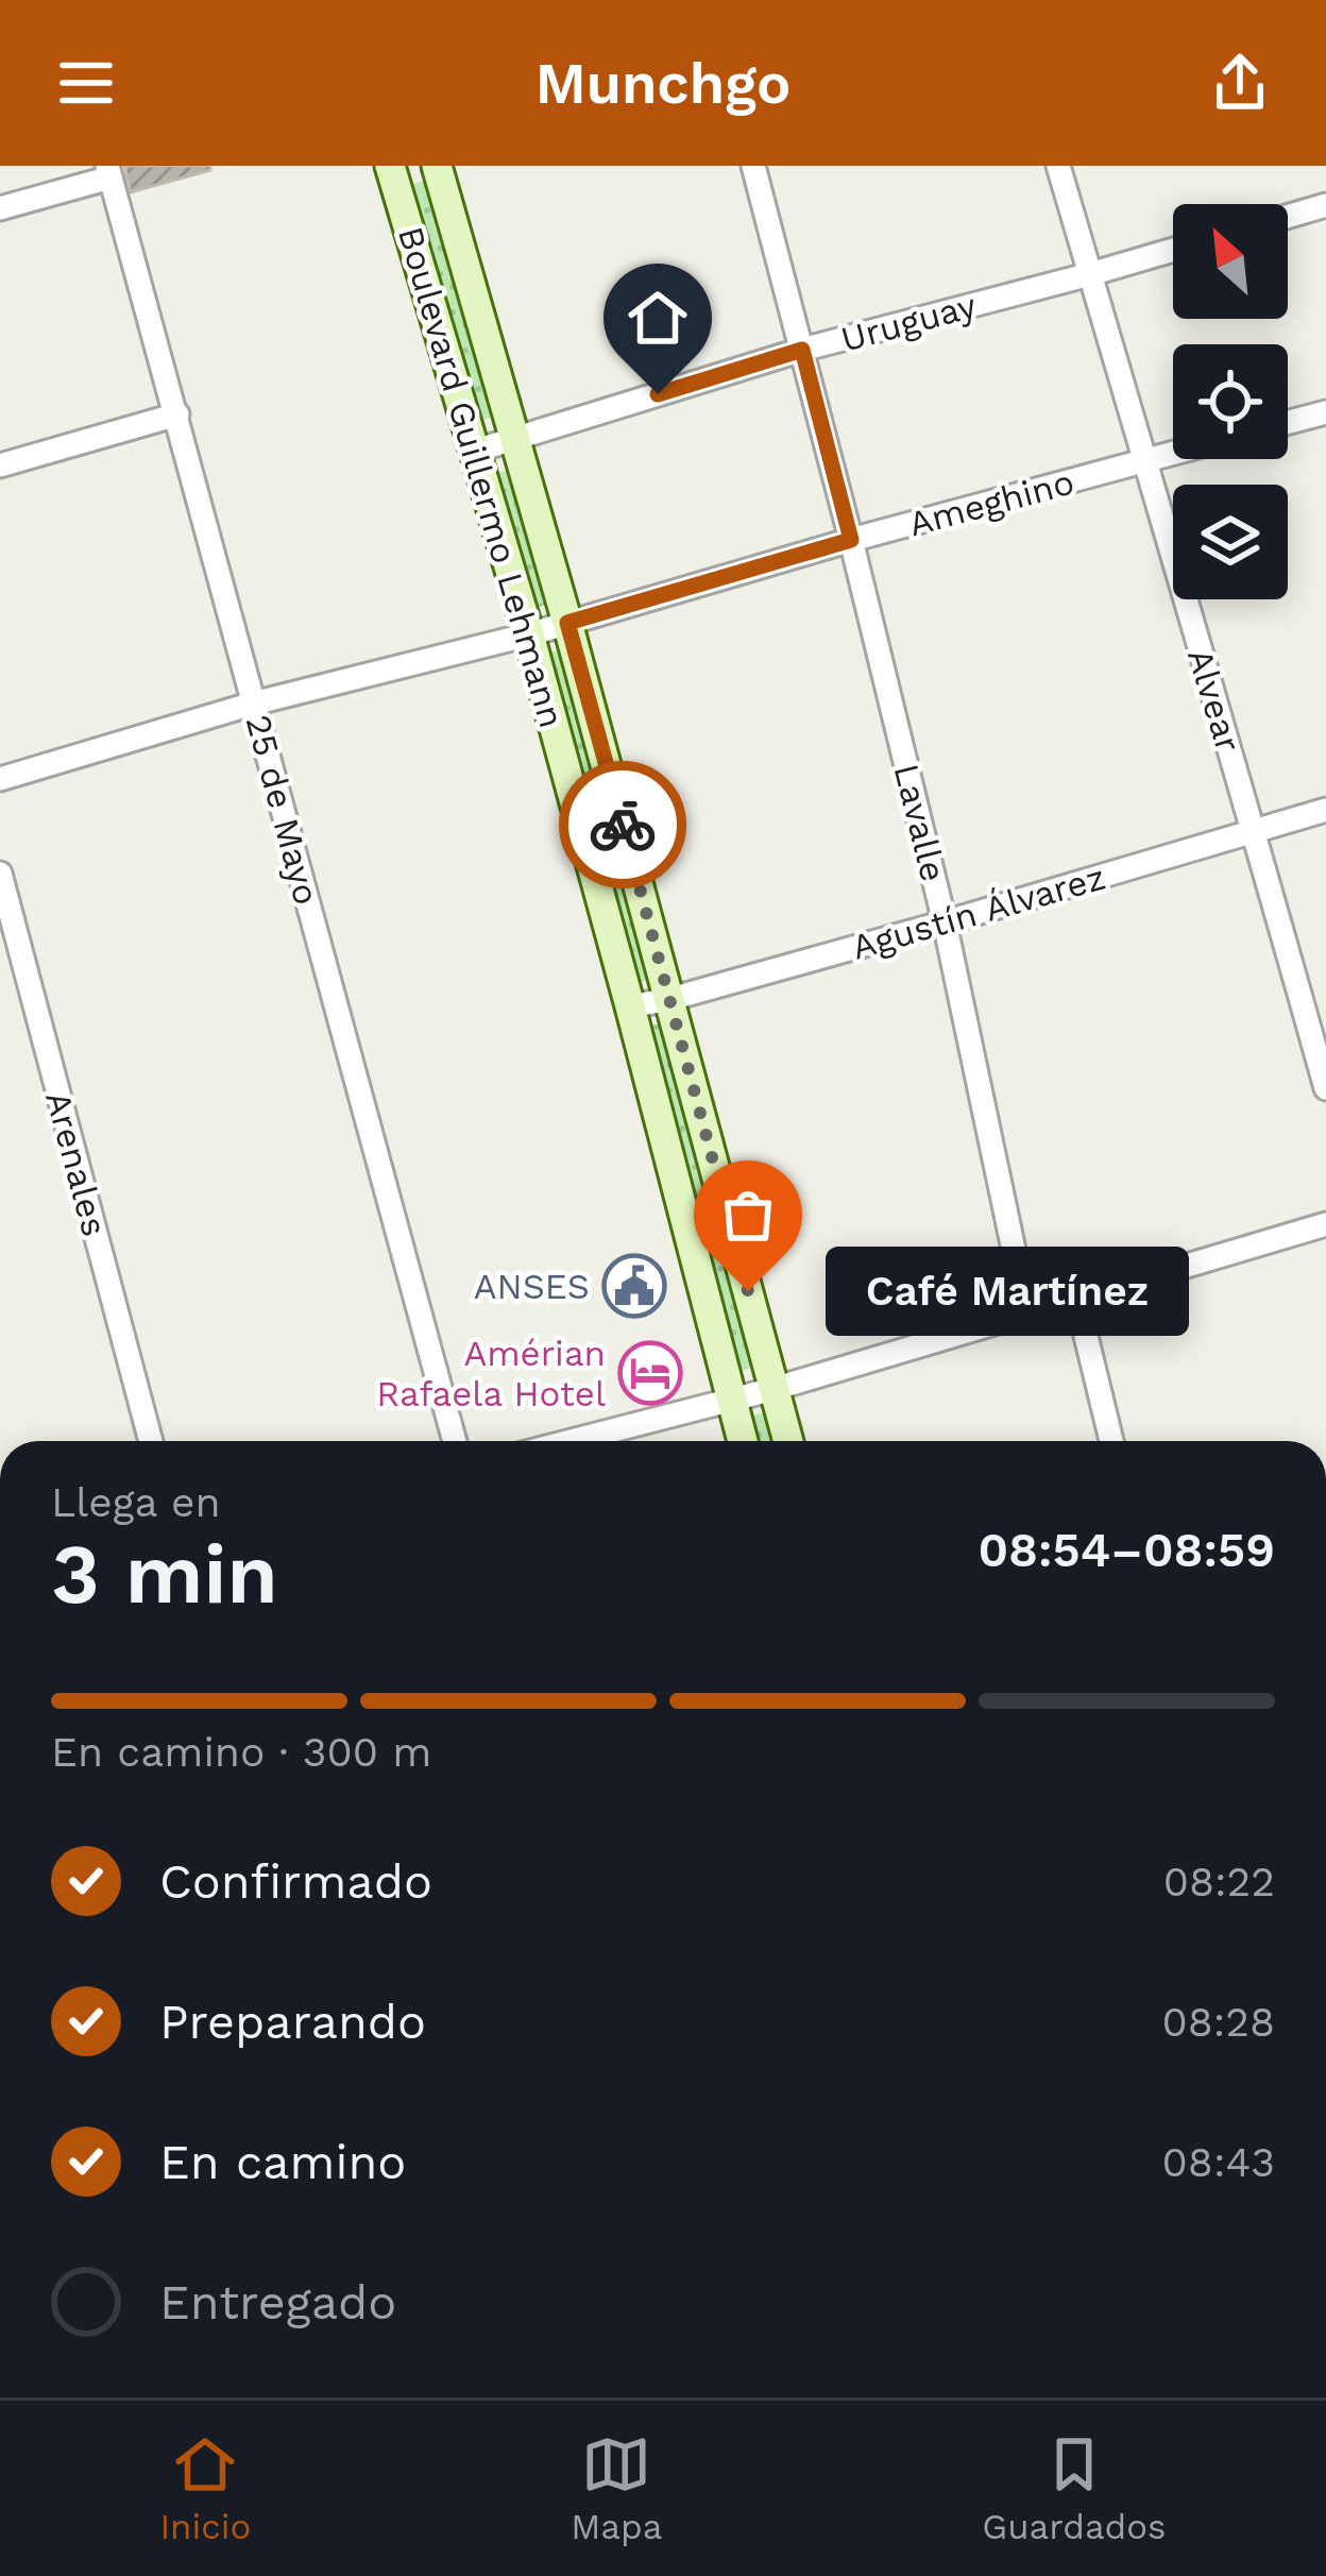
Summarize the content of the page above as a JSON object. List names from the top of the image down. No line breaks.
{"streets":{"main road":["Boulevard Guillermo Lehmann"],"street":["Uruguay","Ameghino","Alvear","25 de Mayo","Lavalle","Agustín Álvarez","Arenales"]},"crossings":[["Uruguay","Boulevard Guillermo Lehmann"],["Uruguay","Alvear"],["Uruguay","Lavalle"],["Boulevard Guillermo Lehmann","Ameghino"],["Boulevard Guillermo Lehmann","Agustín Álvarez"],["Ameghino","Alvear"],["Ameghino","25 de Mayo"],["Ameghino","Lavalle"],["Alvear","Agustín Álvarez"],["Lavalle","Agustín Álvarez"]],"places":{"public building":["ANSES"],"other":["Café Martínez"],"hotel":["Amérian Rafaela Hotel"]},"north":"top left","page":{"header":"Munchgo","bubble":"Café Martínez","heading":["3 min","Llega en","08:54–08:59"],"bar":"En camino · 300 m","list":[["Confirmado","08:22"],["Preparando","08:28"],["En camino","08:43"],"Entregado"],"tabs":["Inicio","Mapa","Guardados"]}}
